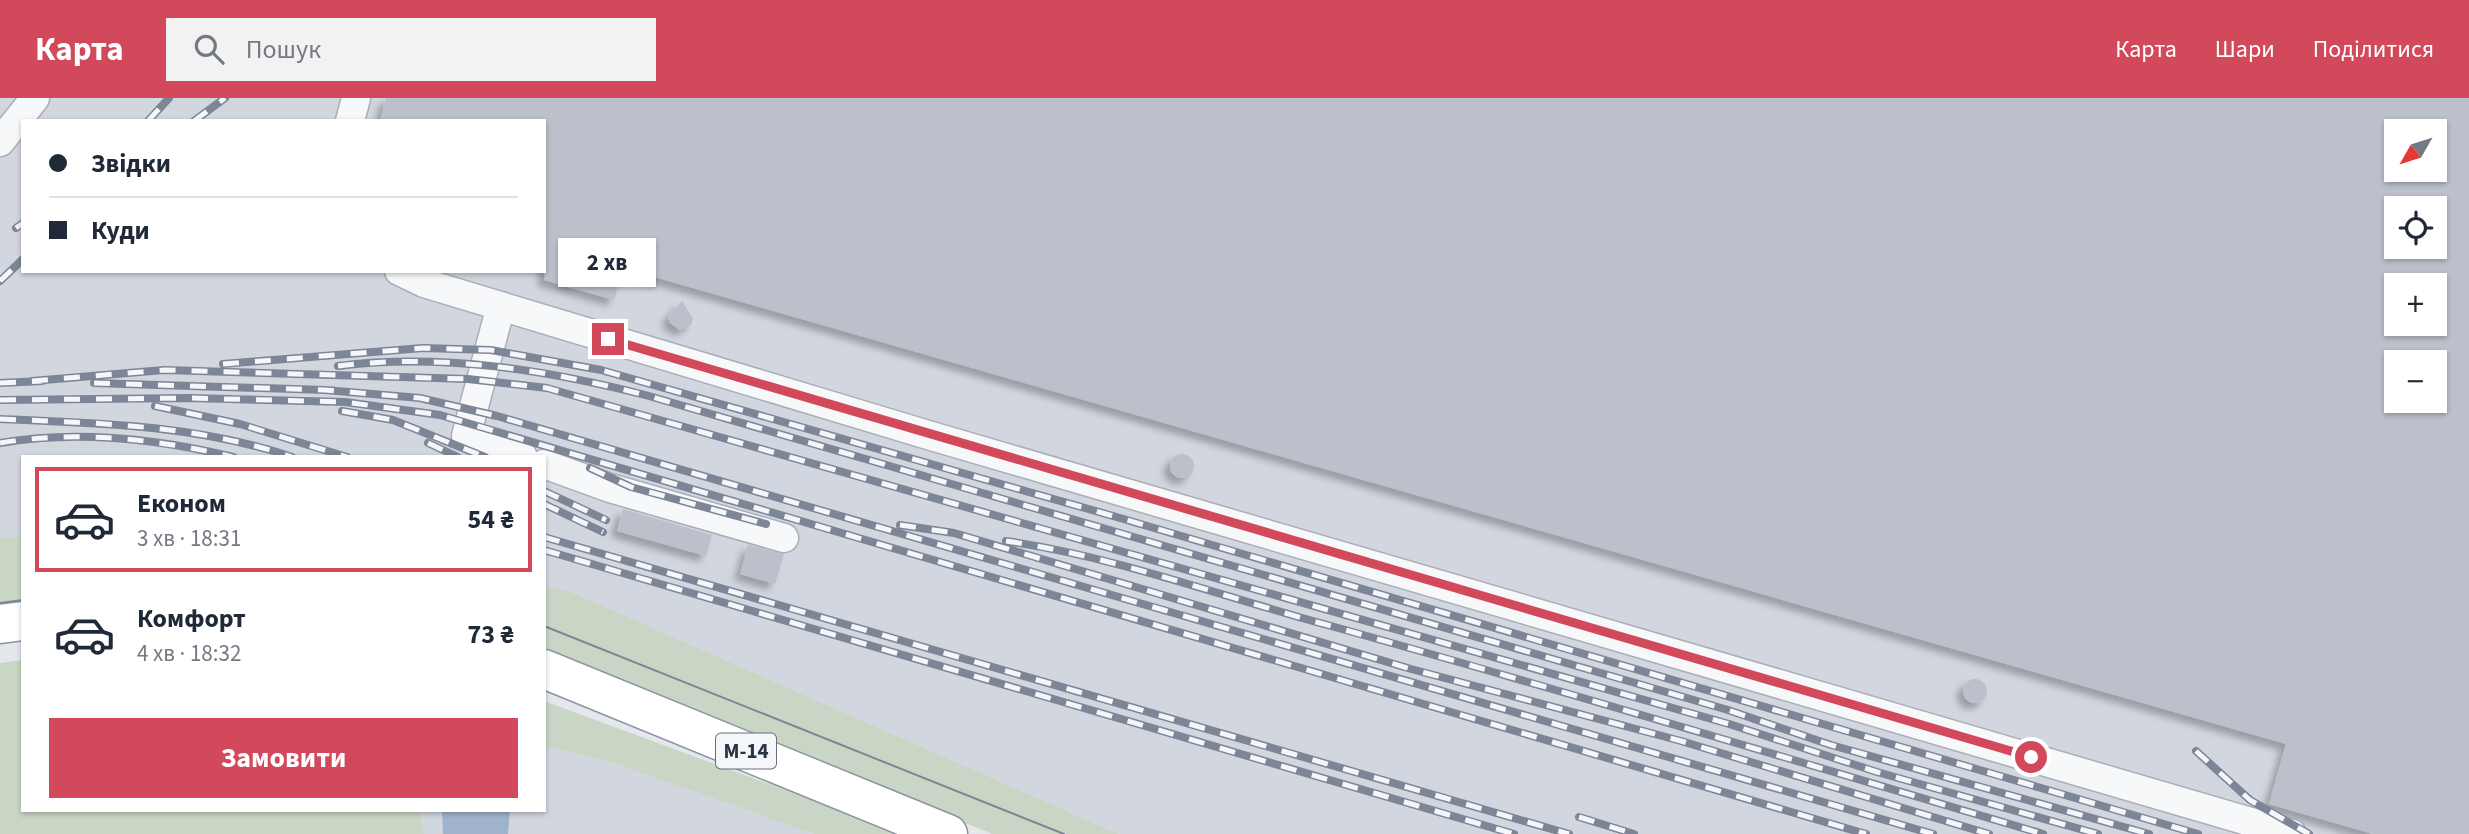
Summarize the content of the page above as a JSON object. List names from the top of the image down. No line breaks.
{"streets":{"highway":["М-14"]},"north":"bottom left","page":{"header":"Карта","search":"Пошук","nav":["Карта","Шари","Поділитися"],"map_buttons":["+","−"],"banner":["Звідки","Куди"],"bubble":"2 хв","list":[{"name":"Економ","note":"3 хв · 18:31","value":"54 ₴"},{"name":"Комфорт","note":"4 хв · 18:32","value":"73 ₴"}],"buttons":"Замовити"}}
